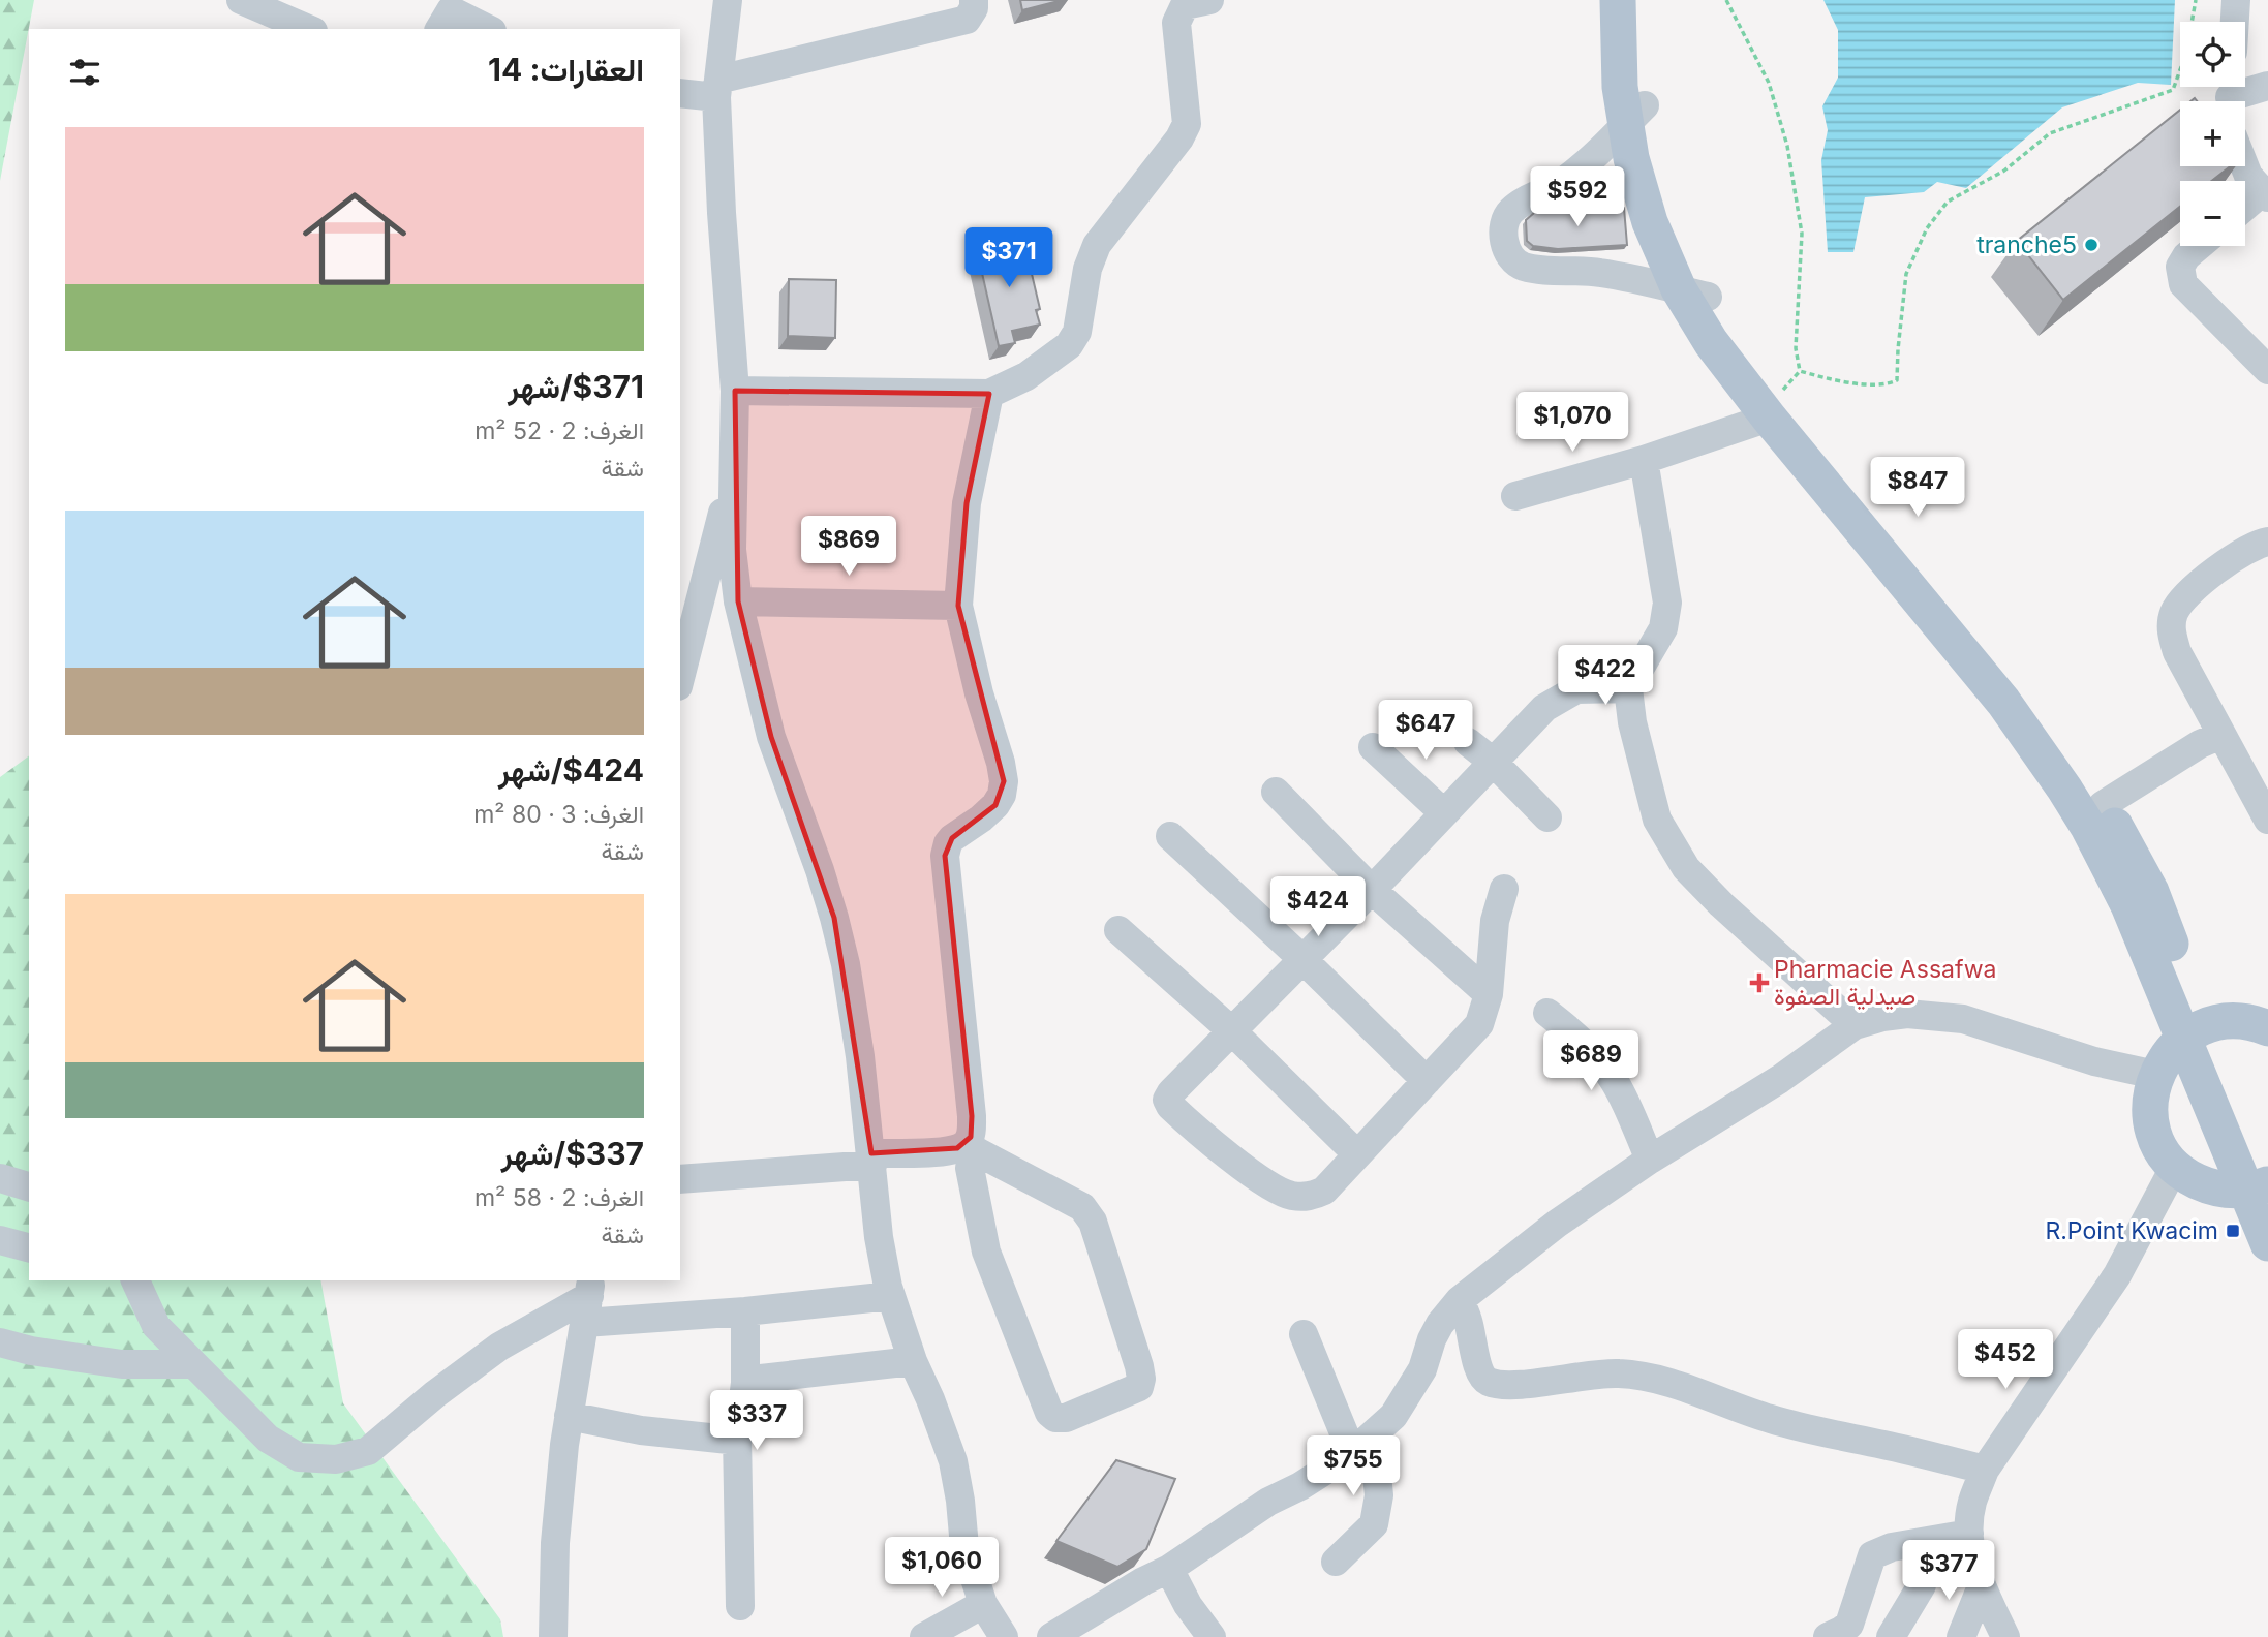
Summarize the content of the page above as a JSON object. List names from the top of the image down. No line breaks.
{"places":{"other":["tranche5"],"health":["Pharmacie Assafwa صيدلية الصفوة"],"transit":["R.Point Kwacim"]},"page":{"map_buttons":["+","−"],"heading":"العقارات: 14","list":[{"name":"$371/شهر","note":"الغرف: 2 · 52 m² · شقة"},{"name":"$424/شهر","note":"الغرف: 3 · 80 m² · شقة"},{"name":"$337/شهر","note":"الغرف: 2 · 58 m² · شقة"}],"price":["$592","$371","$1,070","$847","$869","$422","$647","$424","$689","$452","$337","$755","$1,060","$377"]}}
